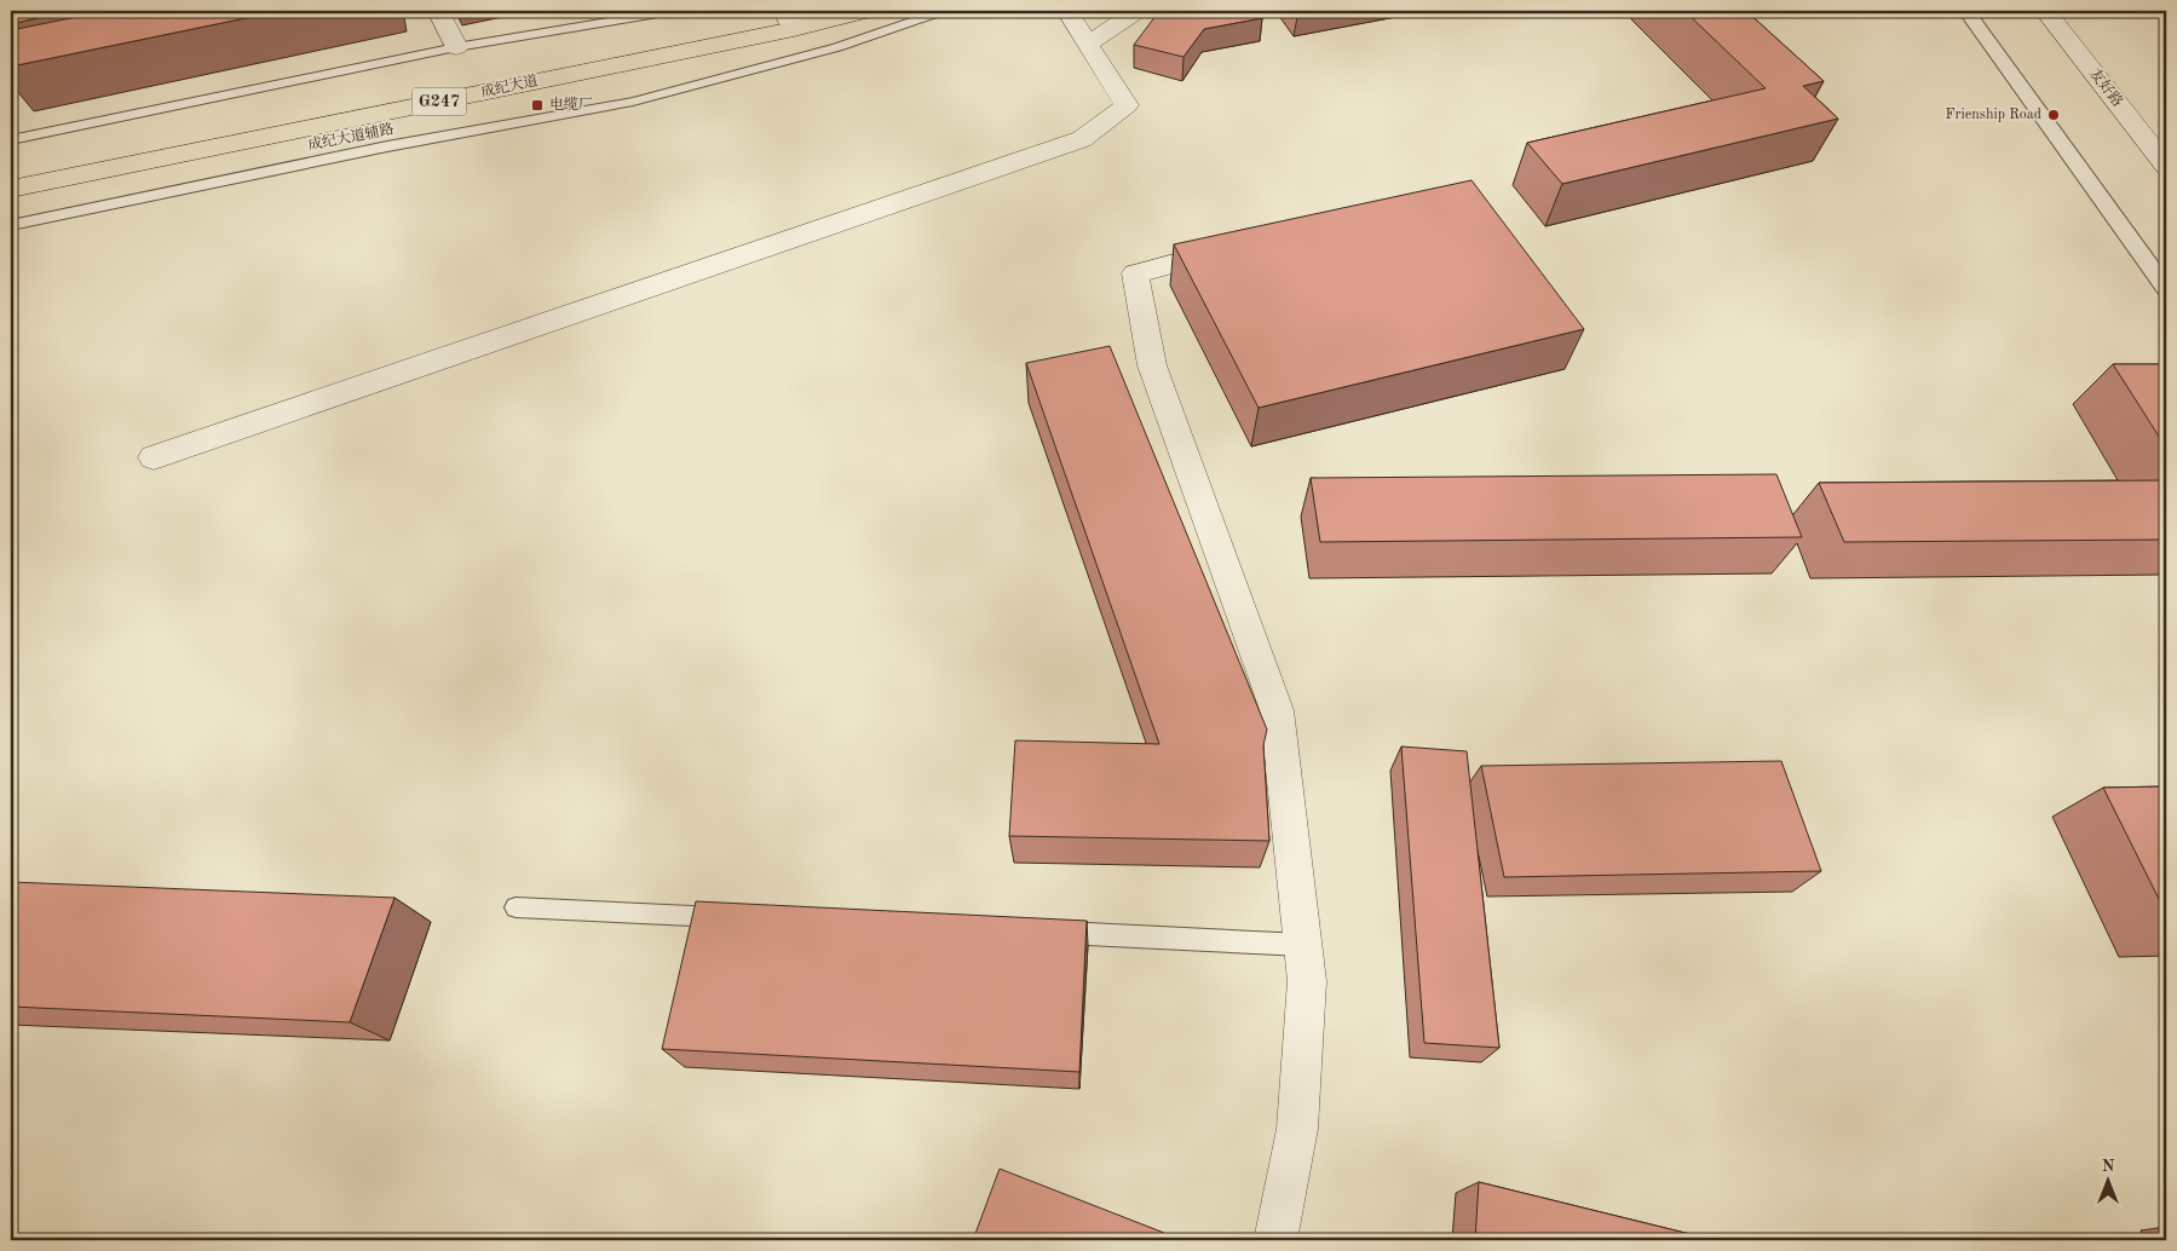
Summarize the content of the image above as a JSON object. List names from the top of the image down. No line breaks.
{"streets":{"highway":["成纪大道","G247"],"street":["友好路"],"lane":["成纪大道辅路"]},"places":{"transit":["电缆厂"],"other":["Frienship Road"]},"north":"top"}
